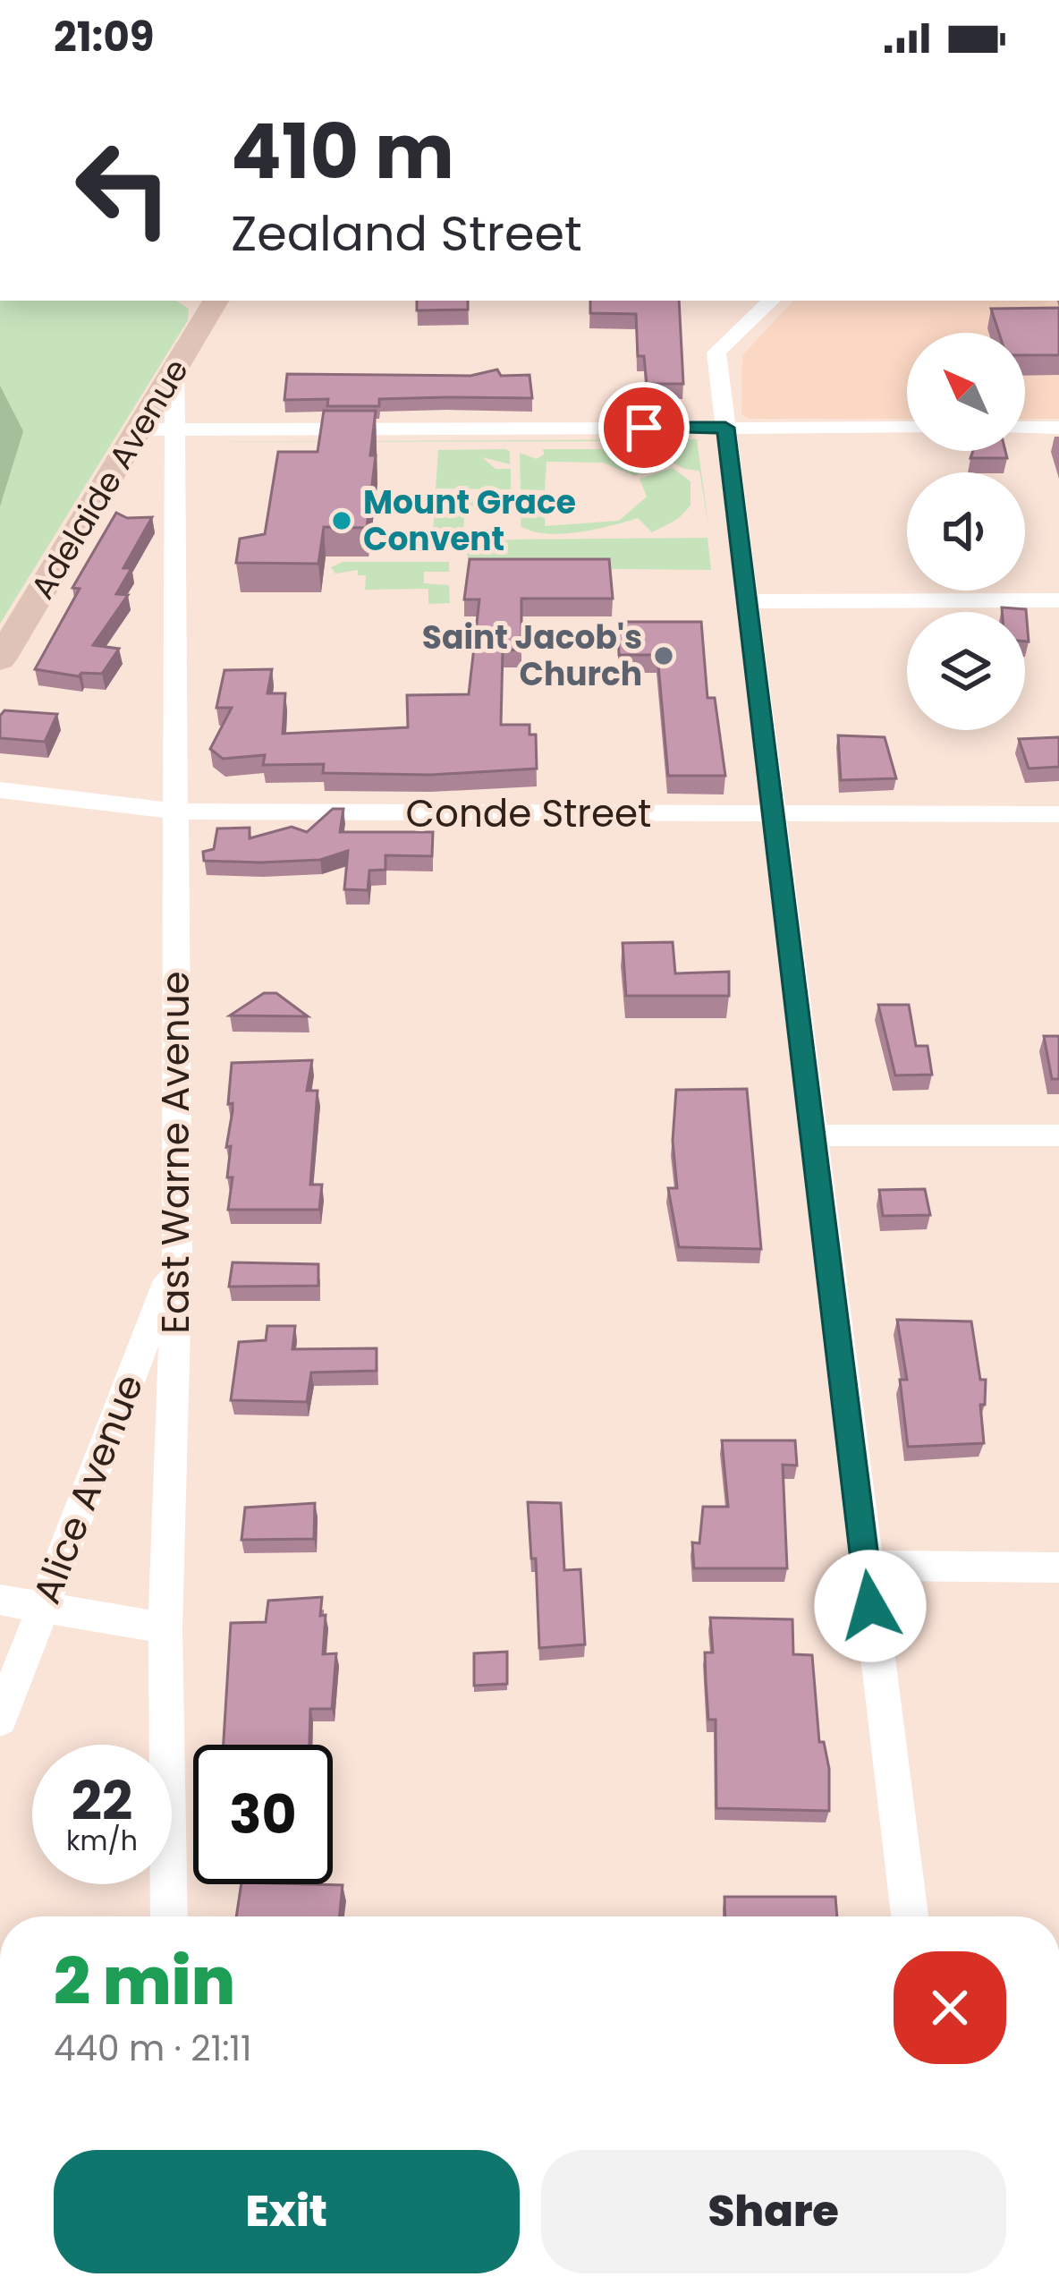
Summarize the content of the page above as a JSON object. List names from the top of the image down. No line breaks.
{"streets":{"main road":["Adelaide Avenue"],"street":["Conde Street","East Warne Avenue","Alice Avenue"]},"crossings":[["Adelaide Avenue","East Warne Avenue"],["Conde Street","East Warne Avenue"],["East Warne Avenue","Alice Avenue"]],"places":["Mount Grace Convent","Saint Jacob's Church"],"north":"top left","page":{"status":"21:09","turn":["410 m","Zealand Street"],"speed":"22 km/h","limit":"30","heading":["2 min","440 m · 21:11"],"buttons":["Exit","Share"]}}
